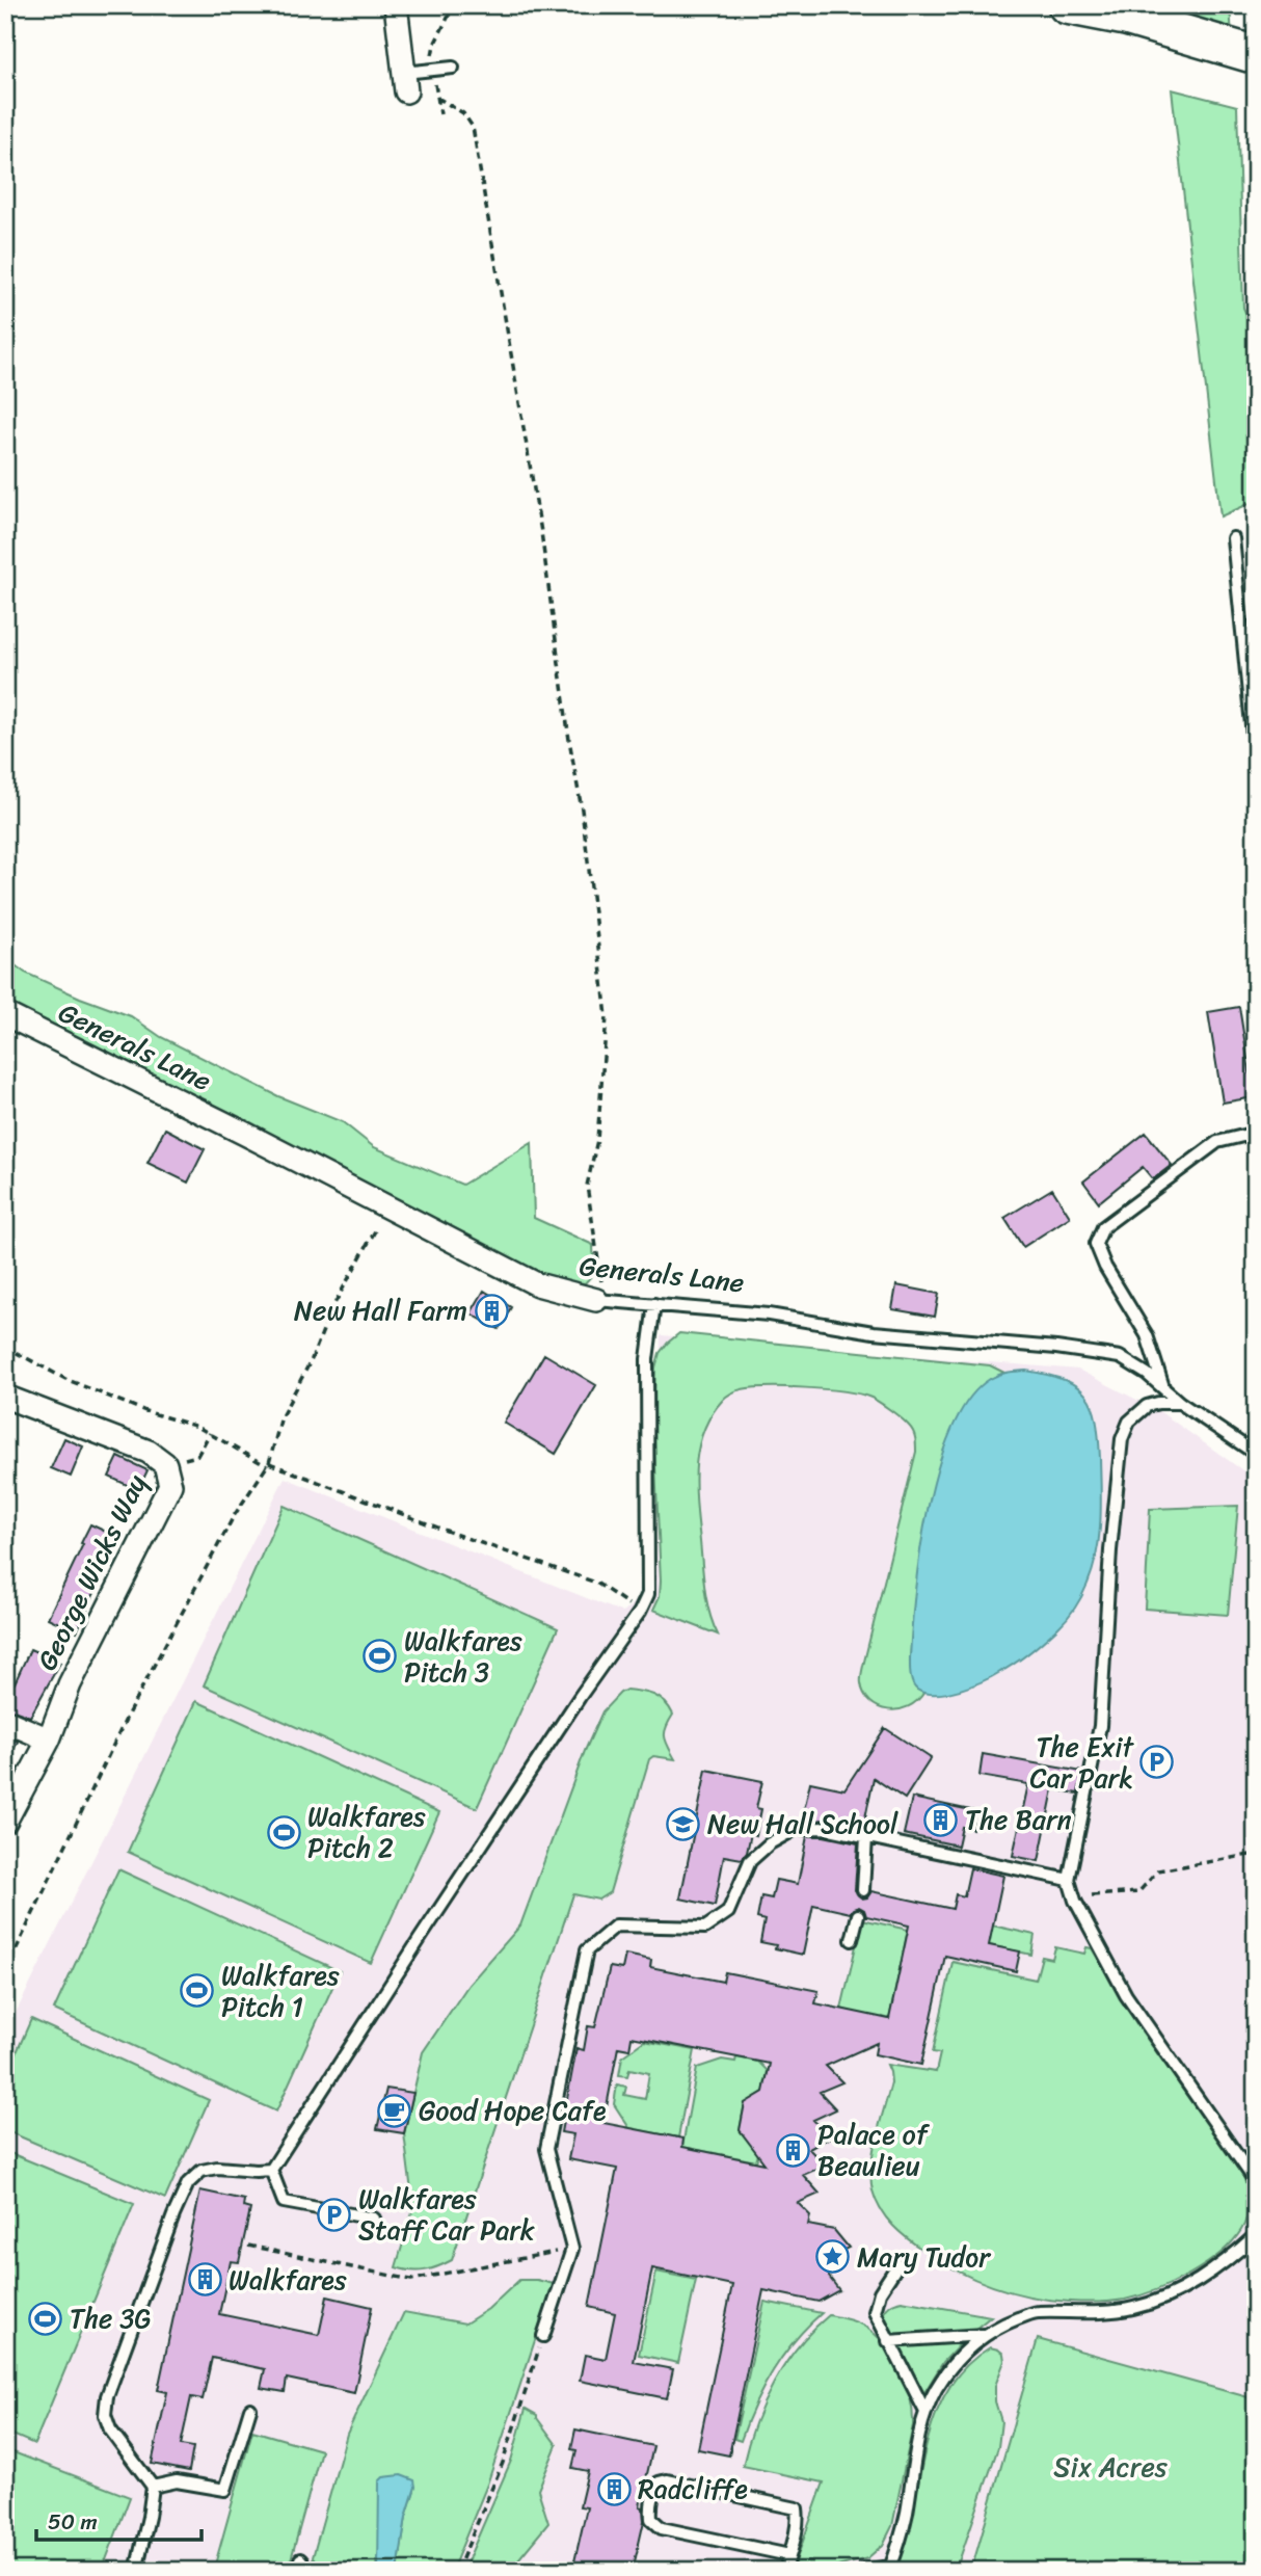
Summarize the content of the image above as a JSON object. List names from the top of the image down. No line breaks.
{"streets":{"street":["Generals Lane","George Wicks Way"]},"parks":["Six Acres"],"places":{"building":["New Hall Farm","The Barn","Palace of Beaulieu","Walkfares","Radcliffe"],"sports":["Walkfares Pitch 3","Walkfares Pitch 2","Walkfares Pitch 1","The 3G"],"parking":["The Exit Car Park","Walkfares Staff Car Park"],"school or university":["New Hall School"],"cafe":["Good Hope Cafe"],"place":["Mary Tudor"]},"scale_bar":"50 m"}
